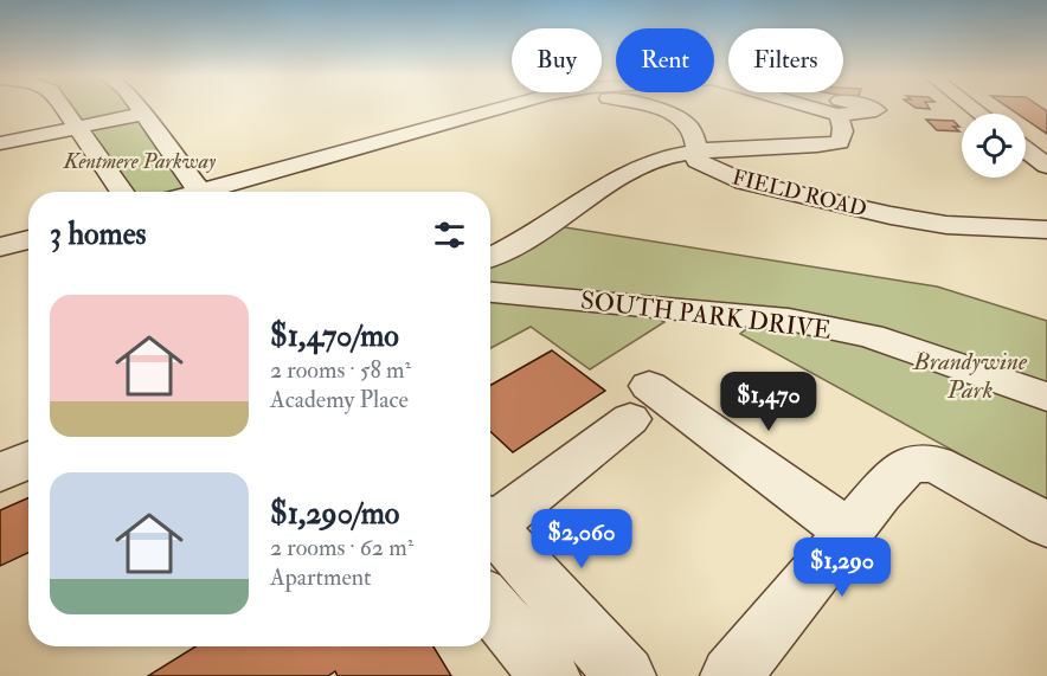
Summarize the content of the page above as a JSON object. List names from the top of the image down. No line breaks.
{"streets":{"street":["FIELD ROAD","SOUTH PARK DRIVE"]},"parks":["Kentmere Parkway","Brandywine Park"],"page":{"chip":["Buy","Rent","Filters"],"heading":"3 homes","list":[{"name":"$1,470/mo","note":"2 rooms · 58 m² · Academy Place"},{"name":"$1,290/mo","note":"2 rooms · 62 m² · Apartment"}],"price":["$1,470","$2,060","$1,290"]}}
